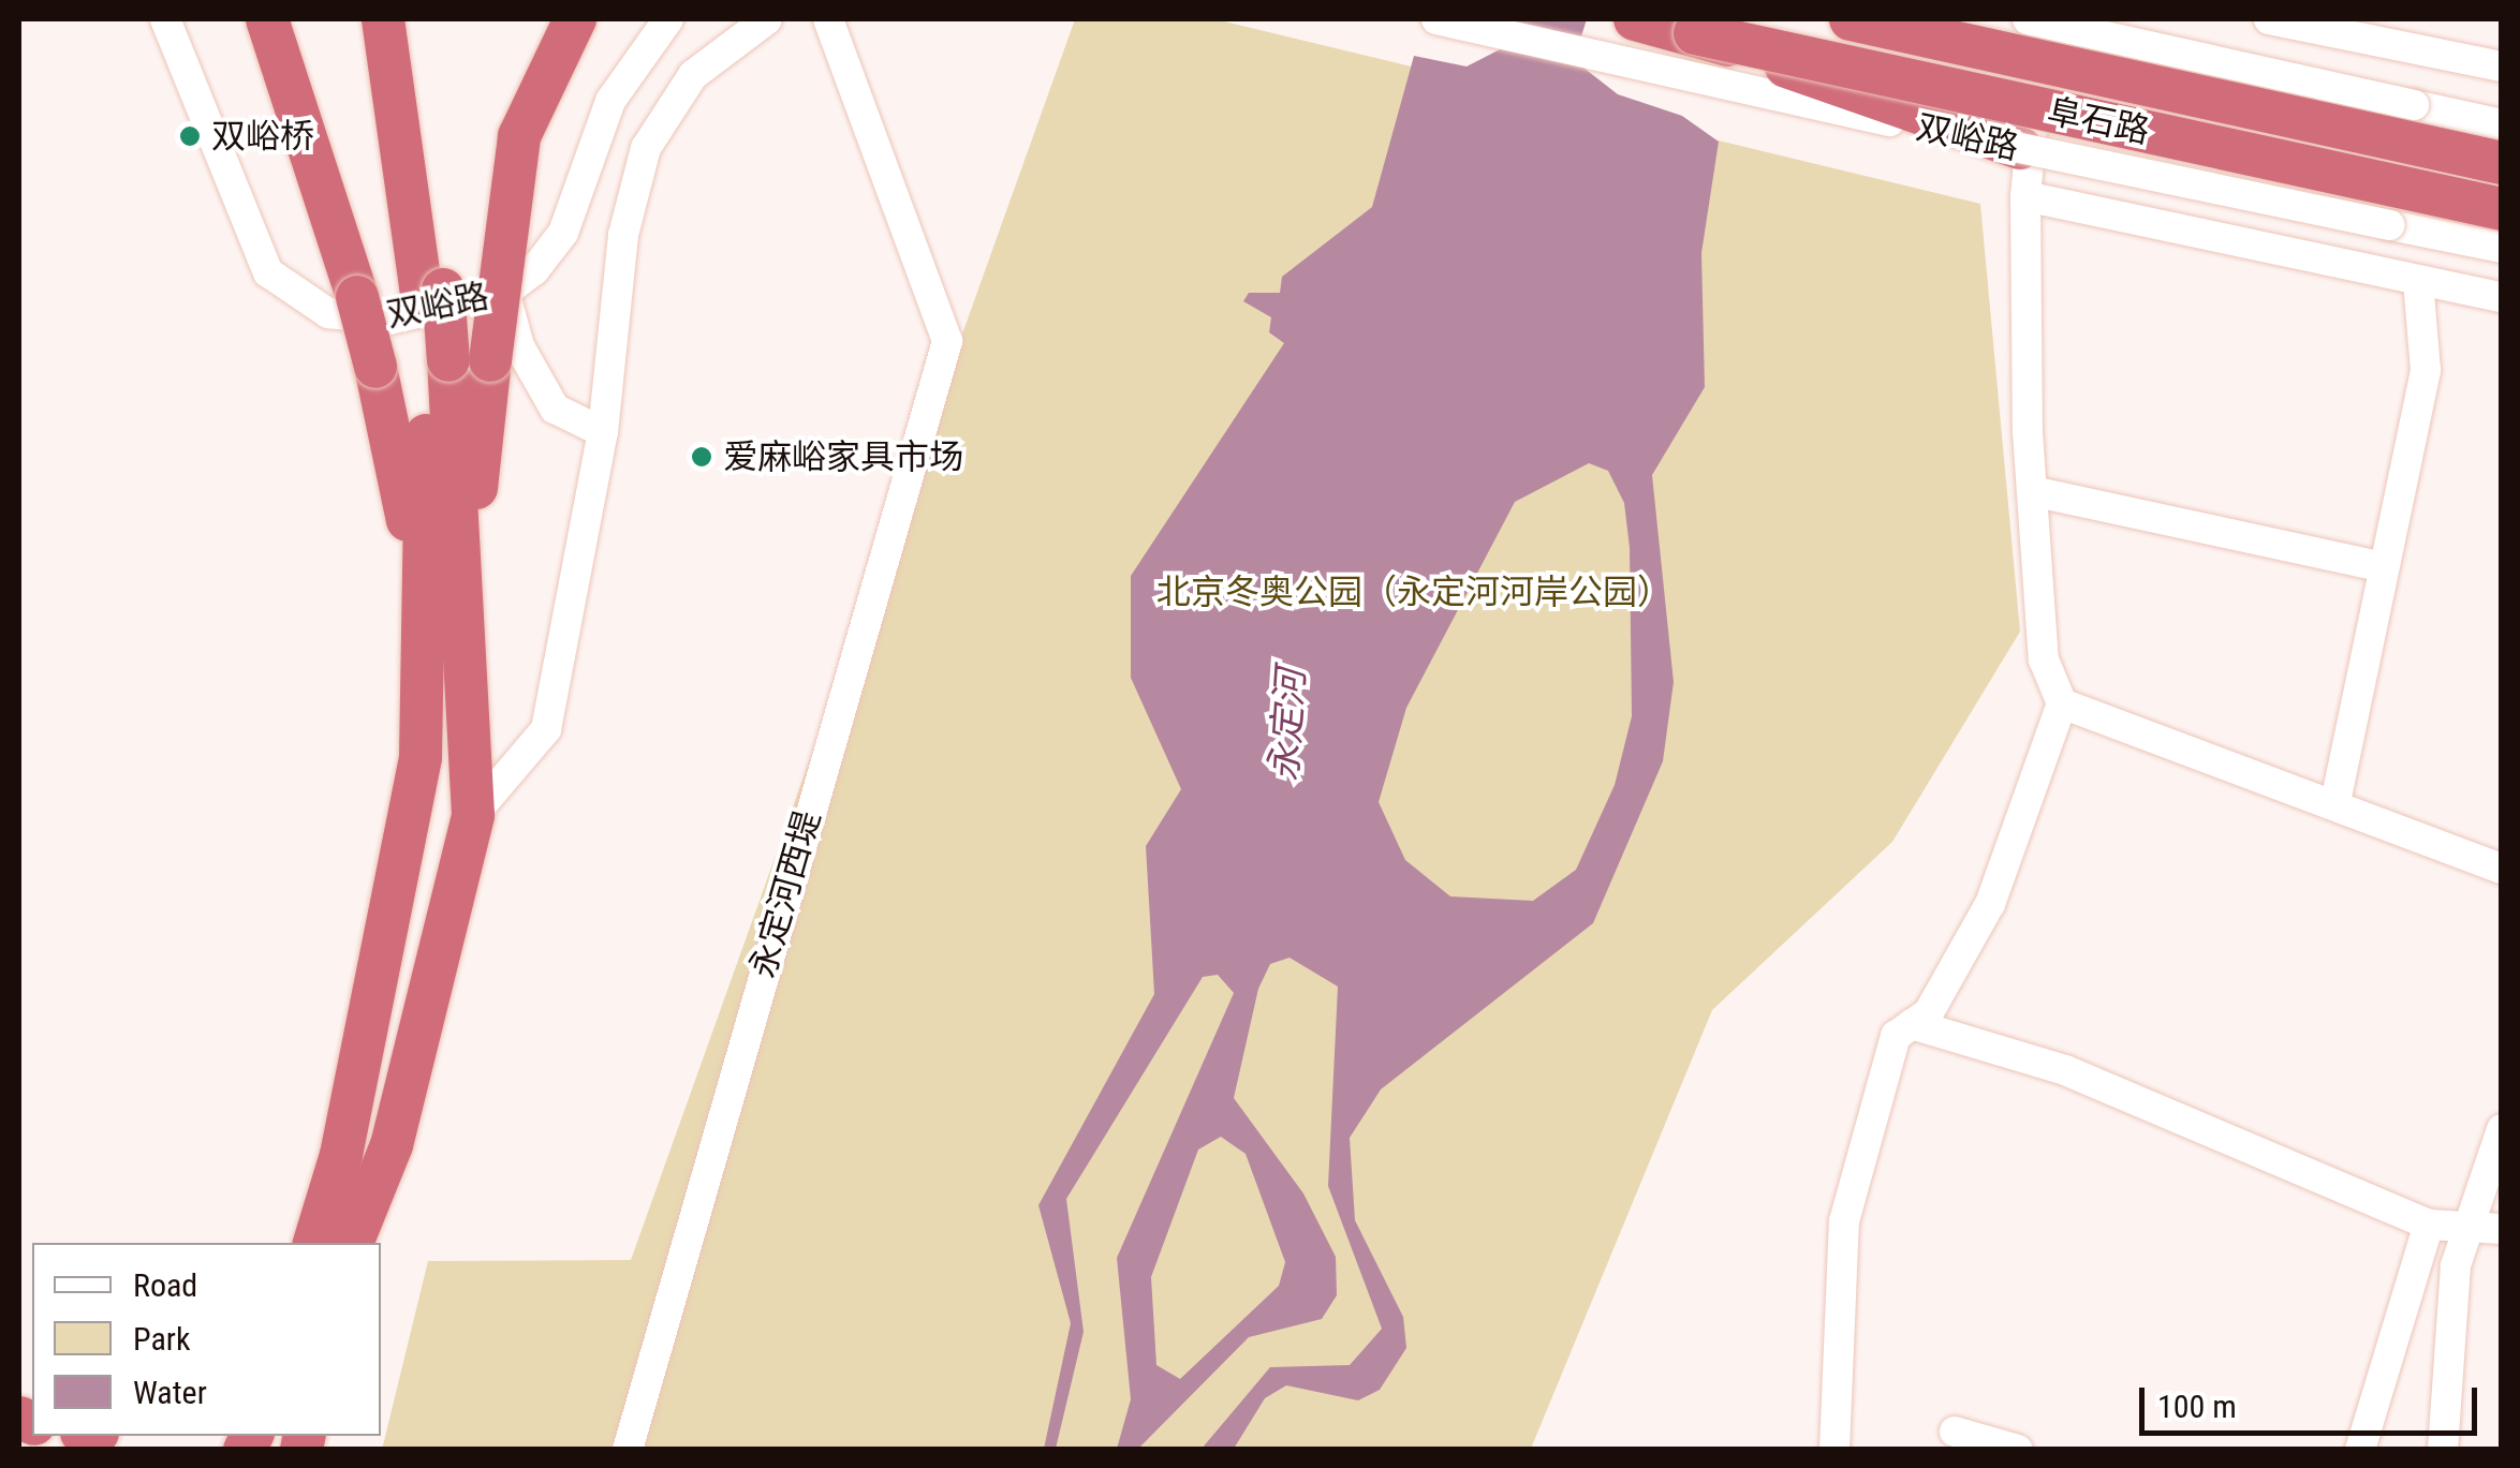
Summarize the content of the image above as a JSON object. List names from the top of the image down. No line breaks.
{"streets":{"highway":["阜石路"],"street":["双峪路","永定河西堤"]},"water":["永定河"],"parks":["北京冬奥公园（永定河河岸公园）"],"places":["双峪桥","爱麻峪家具市场"],"legend":["Road","Park","Water"],"scale_bar":"100 m"}
